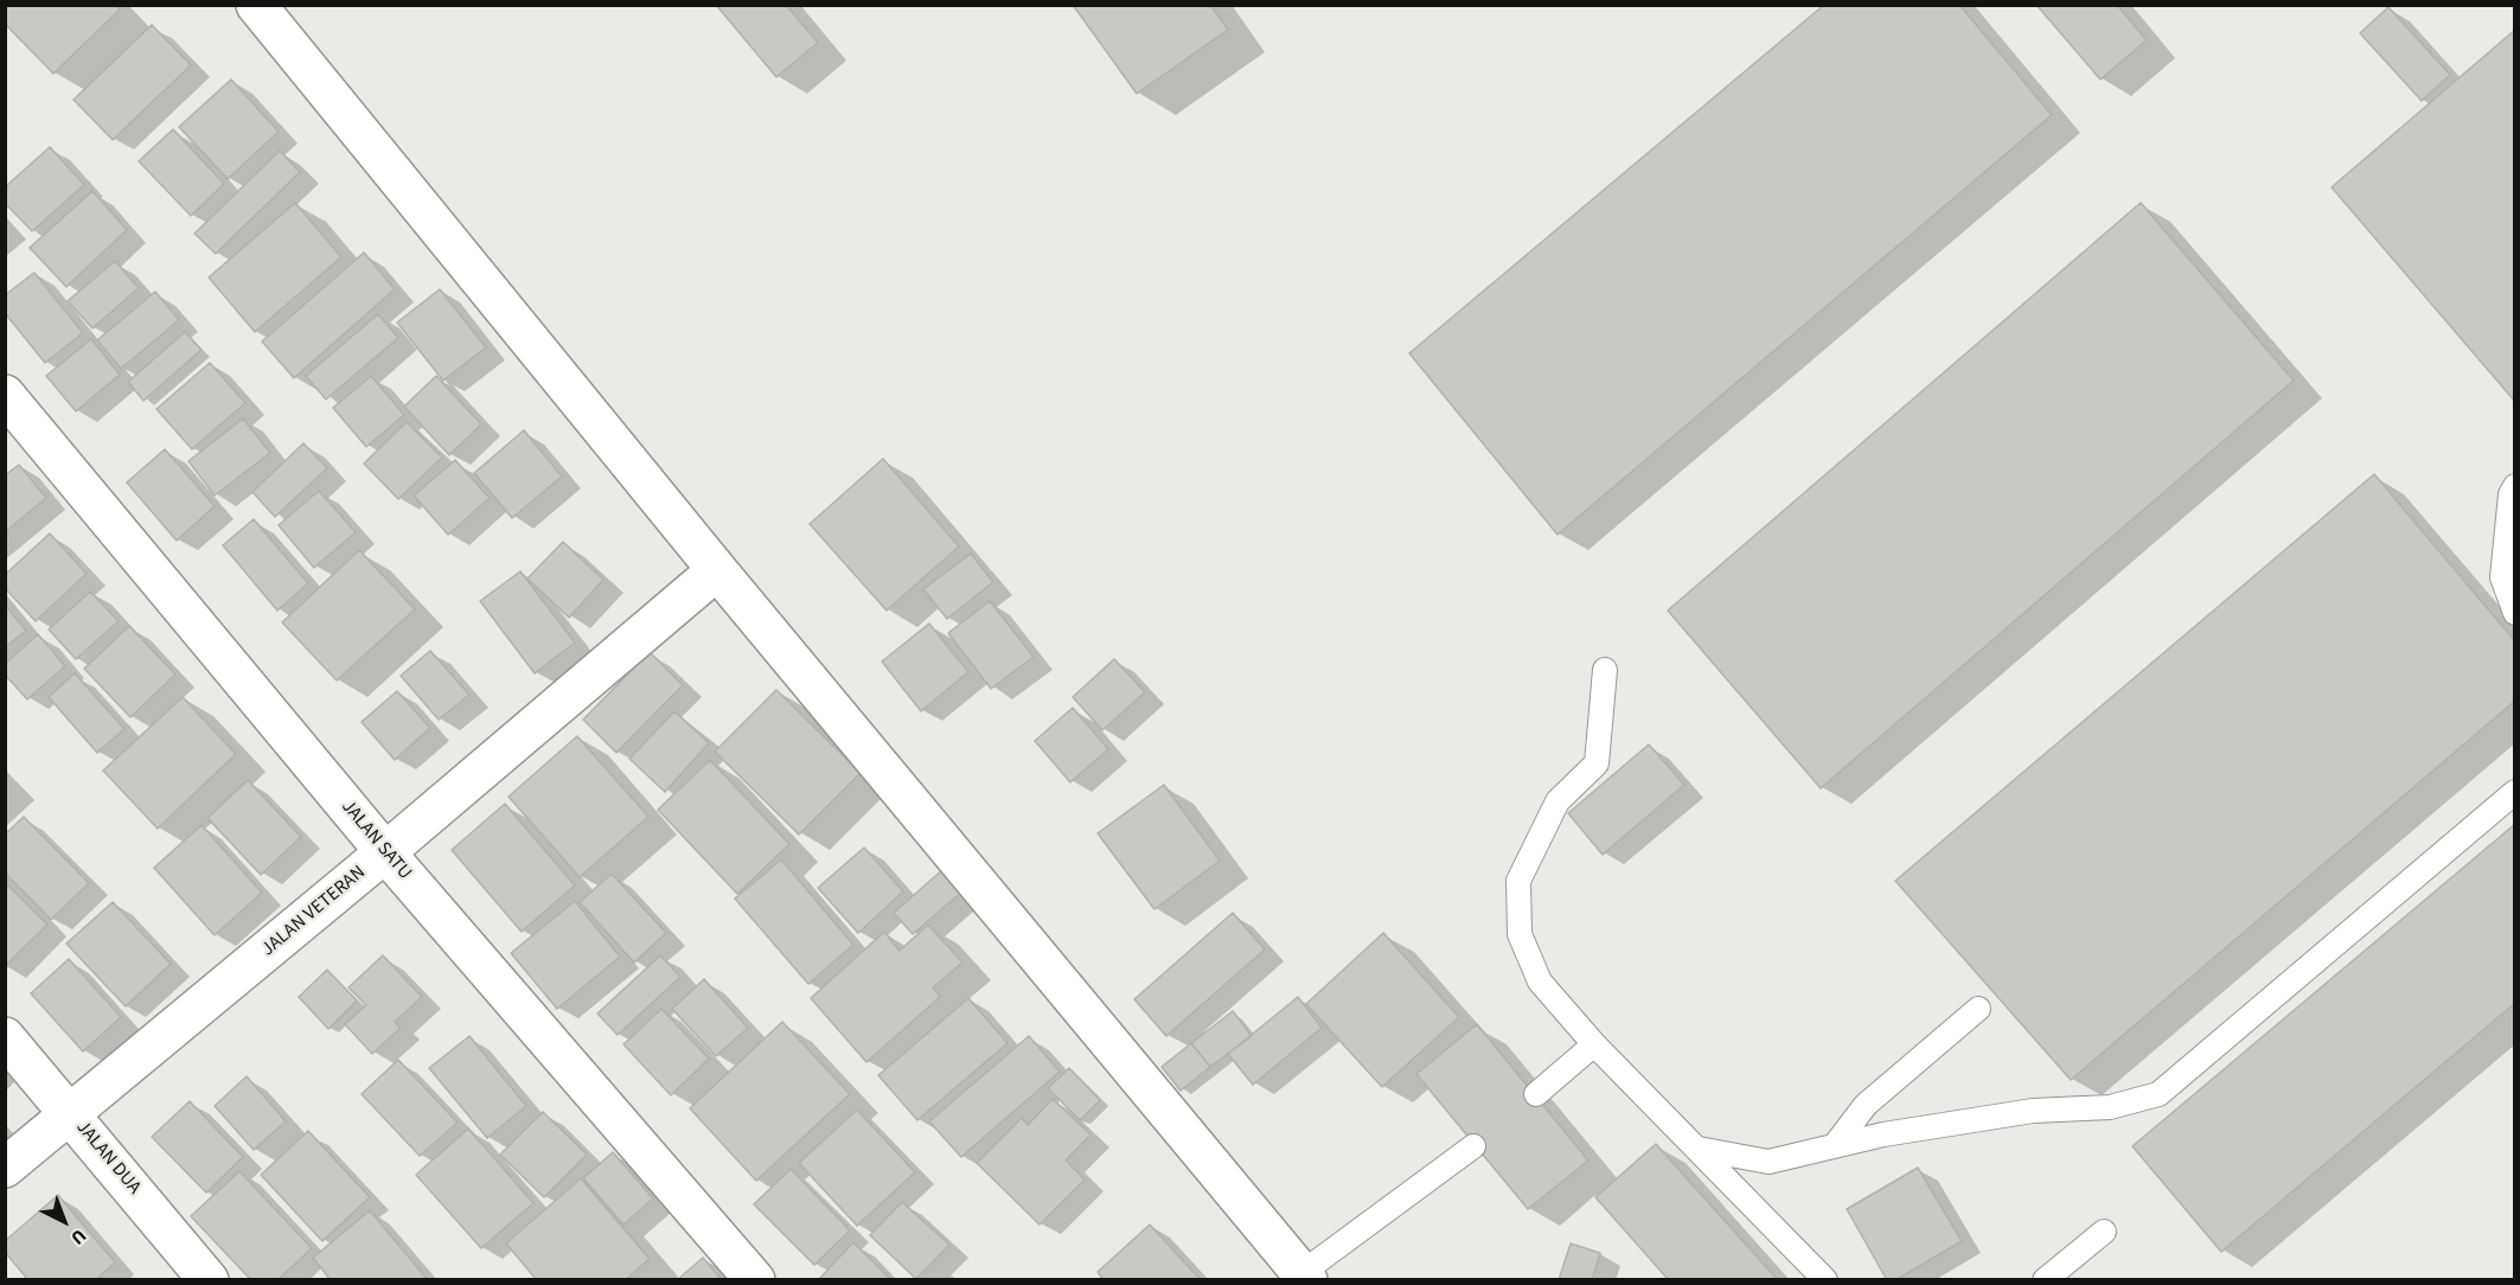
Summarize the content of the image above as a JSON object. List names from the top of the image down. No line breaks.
{"streets":{"street":["JALAN SATU","JALAN VETERAN","JALAN DUA"]},"crossings":[["JALAN SATU","JALAN VETERAN"],["JALAN VETERAN","JALAN DUA"]],"north":"bottom right"}
